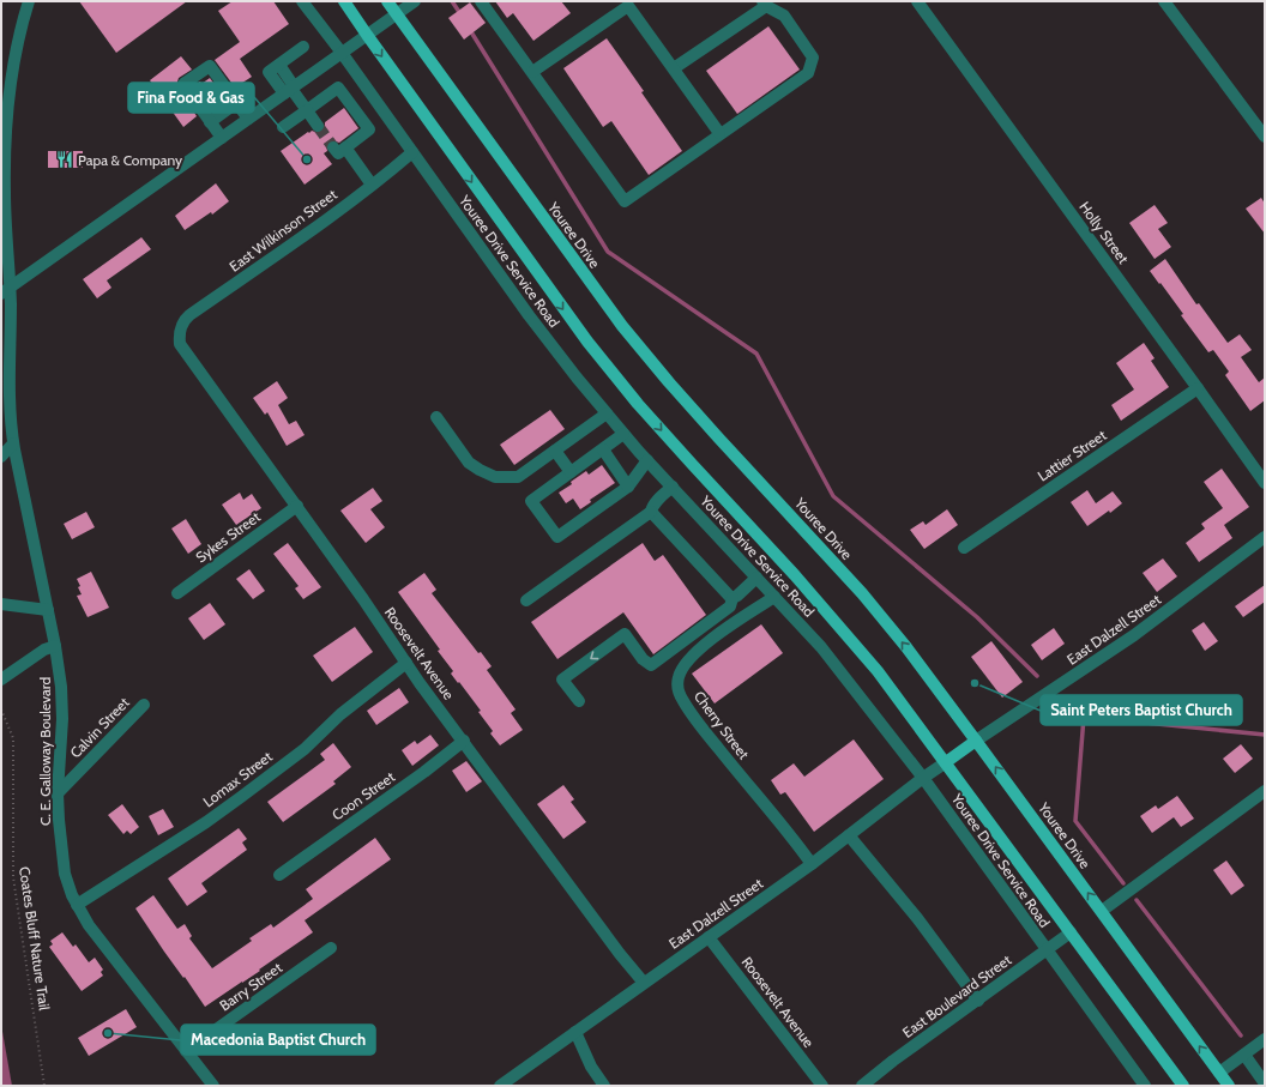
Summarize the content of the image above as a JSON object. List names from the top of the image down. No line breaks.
{"streets":{"main road":["Youree Drive"],"street":["East Wilkinson Street","Holly Street","Youree Drive Service Road","Lattier Street","Sykes Street","East Dalzell Street","Roosevelt Avenue","Cherry Street","Calvin Street","C. E. Galloway Boulevard","Lomax Street","Coon Street","Barry Street","East Boulevard Street"],"path":["Coates Bluff Nature Trail"]},"crossings":[["East Wilkinson Street","Youree Drive Service Road"],["East Wilkinson Street","Roosevelt Avenue"],["Holly Street","Lattier Street"],["Youree Drive","East Dalzell Street"],["Youree Drive Service Road","East Dalzell Street"],["Youree Drive Service Road","Cherry Street"],["Youree Drive Service Road","East Boulevard Street"],["Sykes Street","Roosevelt Avenue"],["East Dalzell Street","Roosevelt Avenue"],["East Dalzell Street","Cherry Street"],["Roosevelt Avenue","Lomax Street"],["Roosevelt Avenue","Coon Street"],["Calvin Street","C. E. Galloway Boulevard"],["C. E. Galloway Boulevard","Lomax Street"],["C. E. Galloway Boulevard","Barry Street"]],"places":{"restaurant":["Papa & Company"],"other":["Fina Food & Gas","Saint Peters Baptist Church","Macedonia Baptist Church"]}}
